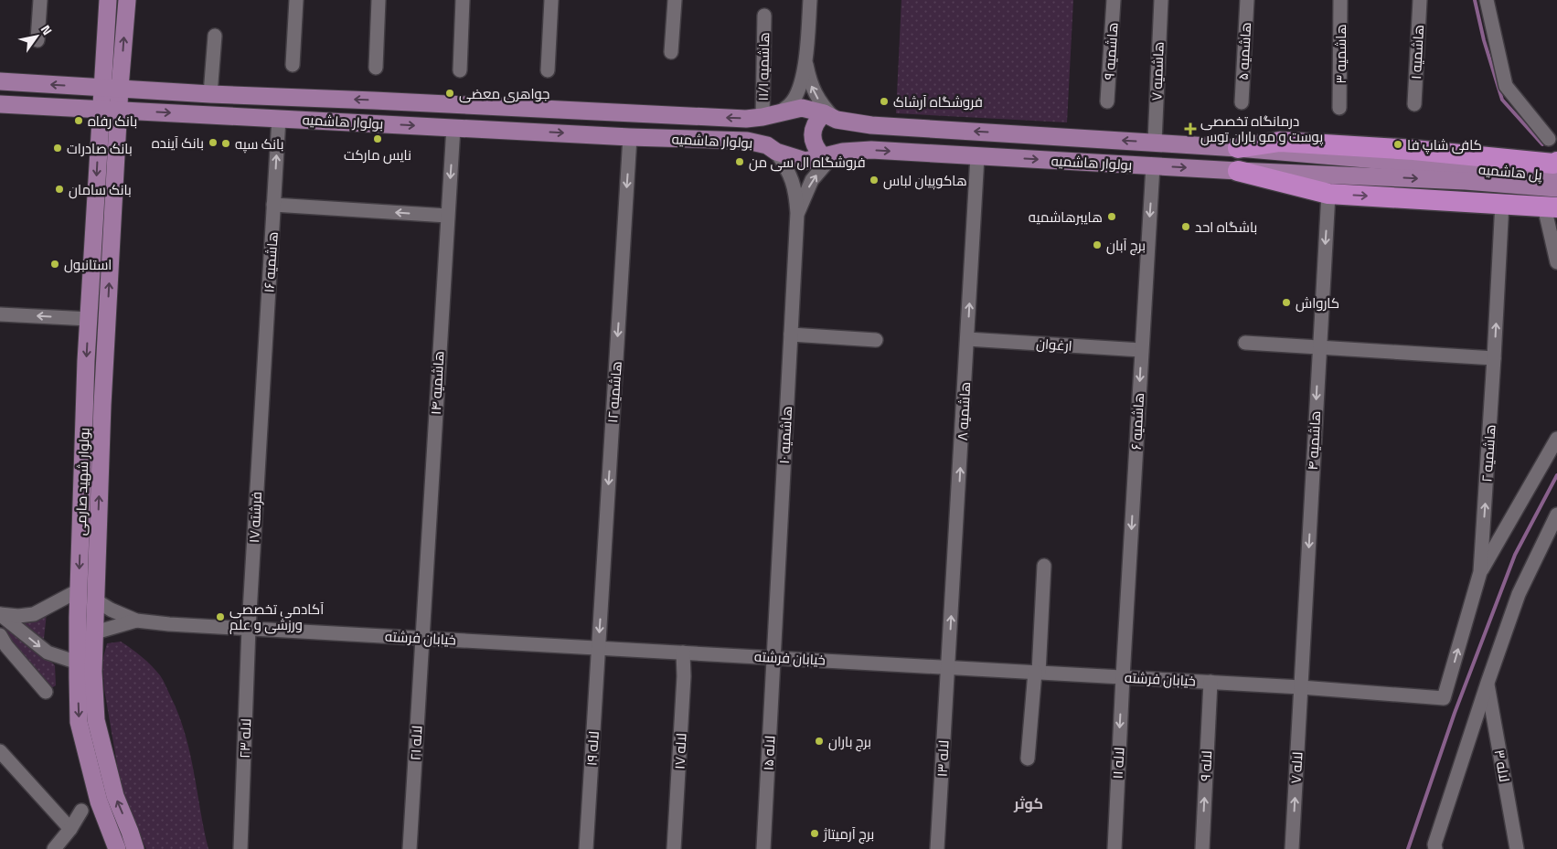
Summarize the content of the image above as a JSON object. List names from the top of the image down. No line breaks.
{"streets":{"main road":["بولوار هاشمیه","پل هاشمیه","بولوار شهید صارمی"],"street":["هاشمیه ۹","هاشمیه ۵","هاشمیه ۱","هاشمیه ۳","هاشمیه ۱۱/۱","هاشمیه ۷","هاشمیه ۱۶","ارغوان","هاشمیه ۱۴","هاشمیه ۱۲","هاشمیه ۸","هاشمیه ۶","هاشمیه ۱۰","هاشمیه ۴","هاشمیه ۲","فرشته ۱۷","خیابان فرشته","لاله ۲۳","لاله ۲۱","لاله ۱۹","لاله ۱۷","لاله ۱۵","لاله ۱۳","لاله ۱۱","لاله ۹","لاله ۳","لاله ۷"]},"crossings":[["هاشمیه ۱۱/۱","بولوار هاشمیه"],["هاشمیه ۷","بولوار هاشمیه"],["بولوار هاشمیه","پل هاشمیه"],["بولوار هاشمیه","هاشمیه ۱۶"],["بولوار هاشمیه","هاشمیه ۱۴"],["بولوار هاشمیه","هاشمیه ۱۲"],["بولوار هاشمیه","هاشمیه ۸"],["بولوار هاشمیه","هاشمیه ۶"],["بولوار هاشمیه","بولوار شهید صارمی"],["هاشمیه ۱۶","فرشته ۱۷"],["ارغوان","هاشمیه ۸"],["ارغوان","هاشمیه ۶"],["هاشمیه ۱۴","خیابان فرشته"],["هاشمیه ۱۴","لاله ۲۱"],["هاشمیه ۱۲","خیابان فرشته"],["هاشمیه ۱۲","لاله ۱۹"],["هاشمیه ۸","خیابان فرشته"],["هاشمیه ۸","لاله ۱۳"],["هاشمیه ۶","خیابان فرشته"],["هاشمیه ۶","لاله ۱۱"],["هاشمیه ۱۰","خیابان فرشته"],["هاشمیه ۱۰","لاله ۱۵"],["هاشمیه ۴","خیابان فرشته"],["هاشمیه ۴","لاله ۷"],["هاشمیه ۲","خیابان فرشته"],["بولوار شهید صارمی","خیابان فرشته"],["فرشته ۱۷","خیابان فرشته"],["فرشته ۱۷","لاله ۲۳"],["خیابان فرشته","لاله ۲۳"],["خیابان فرشته","لاله ۲۱"],["خیابان فرشته","لاله ۱۹"],["خیابان فرشته","لاله ۱۷"],["خیابان فرشته","لاله ۱۵"],["خیابان فرشته","لاله ۱۳"],["خیابان فرشته","لاله ۱۱"],["خیابان فرشته","لاله ۹"],["خیابان فرشته","لاله ۷"]],"one_way":["هاشمیه ۱۲","هاشمیه ۸","هاشمیه ۶","هاشمیه ۴","لاله ۹","لاله ۷"],"districts":["کوثر"],"places":{"other":["جواهری معضی","فروشگاه آرشاک","بانک رفاه","نایس مارکت","بانک آینده","بانک سپه","کافی شاپ فا","بانک صادرات","فروشگاه ال سی من","هاکوپیان لباس","بانک سامان","هایبرهاشمیه","باشگاه احد","برج آبان","استانبول","کارواش","آکادمی تخصصی ورزشی و علم","برج باران","برج آرمیتاژ"],"health":["درمانگاه تخصصی پوست و مو باران توس"]},"north":"top right"}
